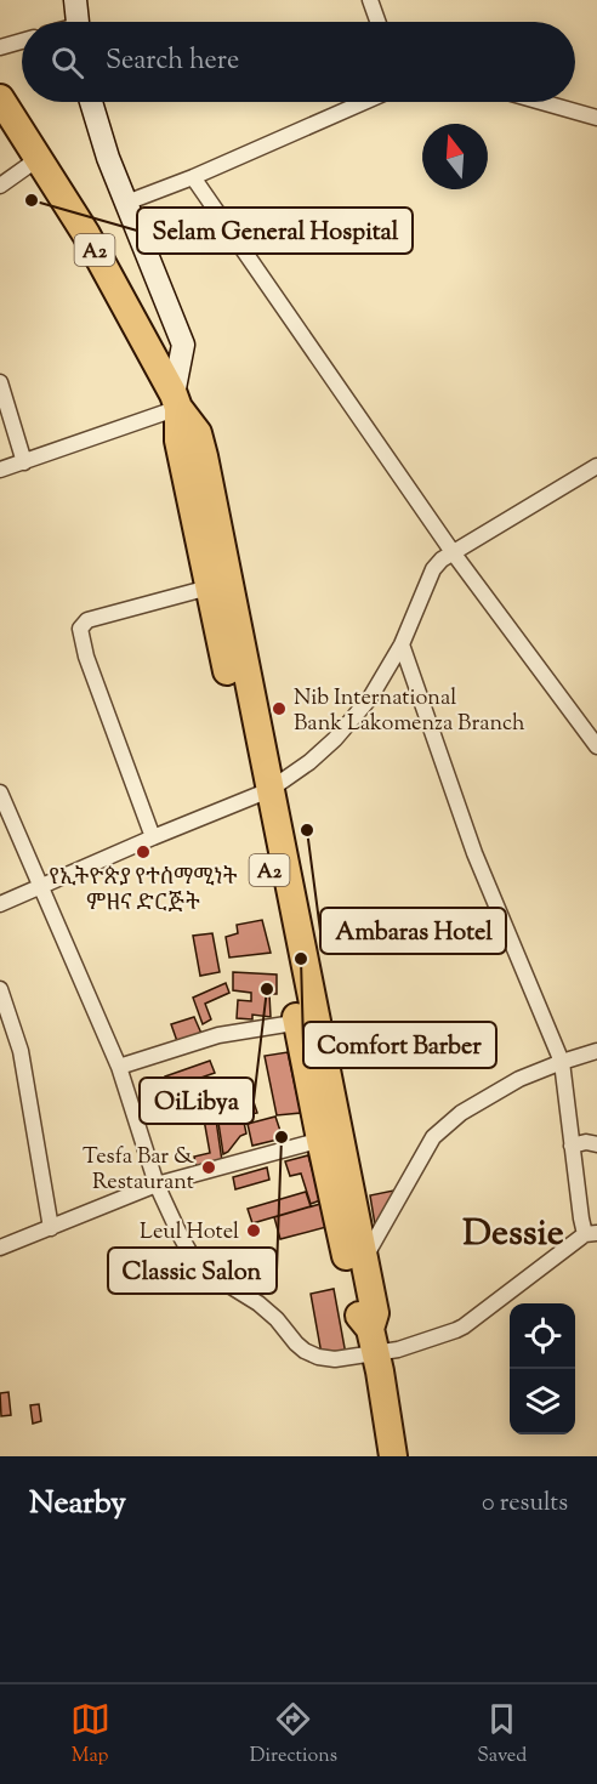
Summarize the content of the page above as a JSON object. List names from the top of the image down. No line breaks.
{"streets":{"highway":["A2"]},"districts":["Dessie"],"places":["Selam General Hospital","Nib International Bank Lakomenza Branch","Ambaras Hotel","የኢትዮጵያ የተስማሚነት ምዘና ድርጅት","Comfort Barber","OiLibya","Classic Salon","Tesfa Bar & Restaurant","Leul Hotel"],"north":"top","page":{"search":"Search here","heading":["Nearby","0 results"],"nav":["Map","Directions","Saved"]}}
